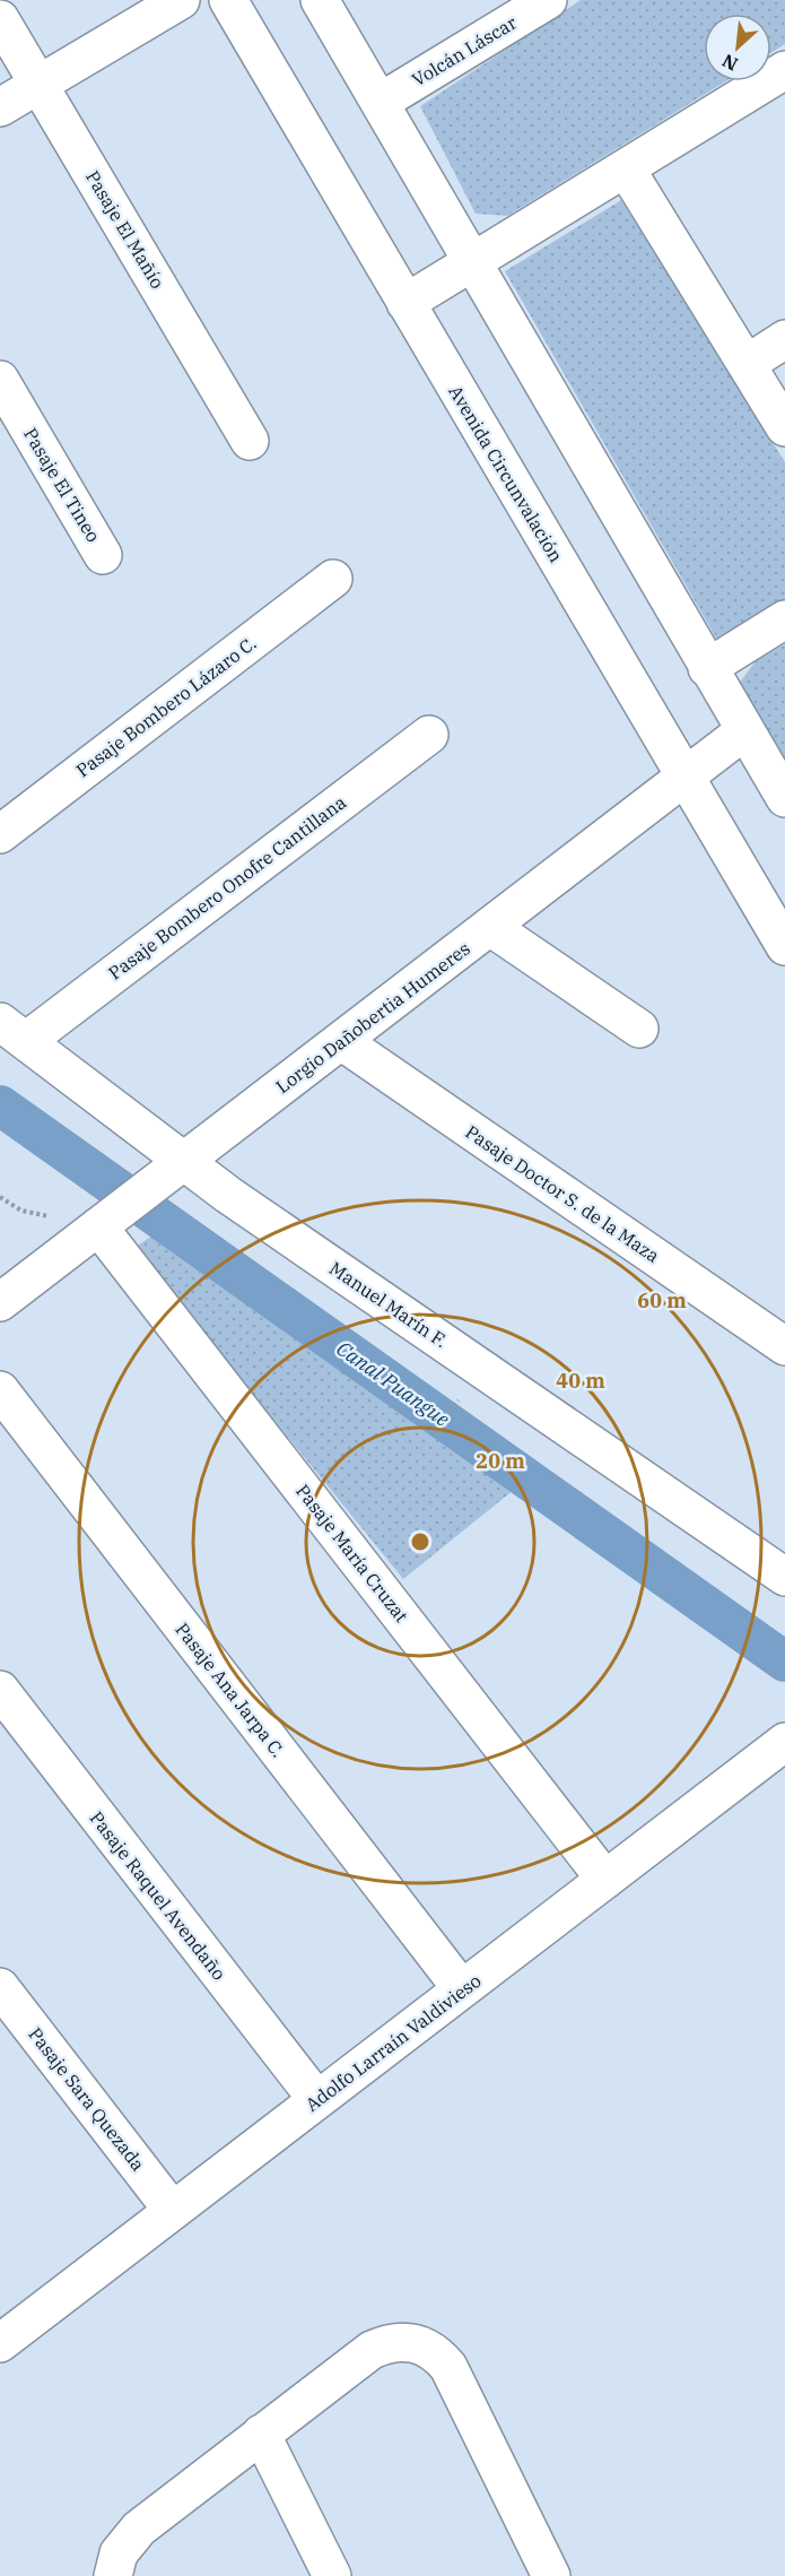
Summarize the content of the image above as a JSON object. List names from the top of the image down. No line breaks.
{"streets":{"street":["Volcán Láscar","Pasaje El Mañío","Avenida Circunvalación","Pasaje El Tineo","Pasaje Bombero Lázaro C.","Pasaje Bombero Onofre Cantillana","Lorgio Dañobertia Humeres","Pasaje Doctor S. de la Maza","Manuel Marín F.","Pasaje María Cruzat","Pasaje Ana Jarpa C.","Pasaje Raquel Avendaño","Adolfo Larraín Valdivieso","Pasaje Sara Quezada"]},"crossings":[["Avenida Circunvalación","Lorgio Dañobertia Humeres"],["Pasaje Bombero Onofre Cantillana","Manuel Marín F."],["Lorgio Dañobertia Humeres","Pasaje Doctor S. de la Maza"],["Lorgio Dañobertia Humeres","Manuel Marín F."],["Lorgio Dañobertia Humeres","Pasaje María Cruzat"],["Pasaje María Cruzat","Adolfo Larraín Valdivieso"],["Pasaje Ana Jarpa C.","Adolfo Larraín Valdivieso"],["Pasaje Raquel Avendaño","Adolfo Larraín Valdivieso"],["Adolfo Larraín Valdivieso","Pasaje Sara Quezada"]],"water":["Canal Puangue"],"north":"bottom left","rings":["60 m","40 m","20 m"]}
